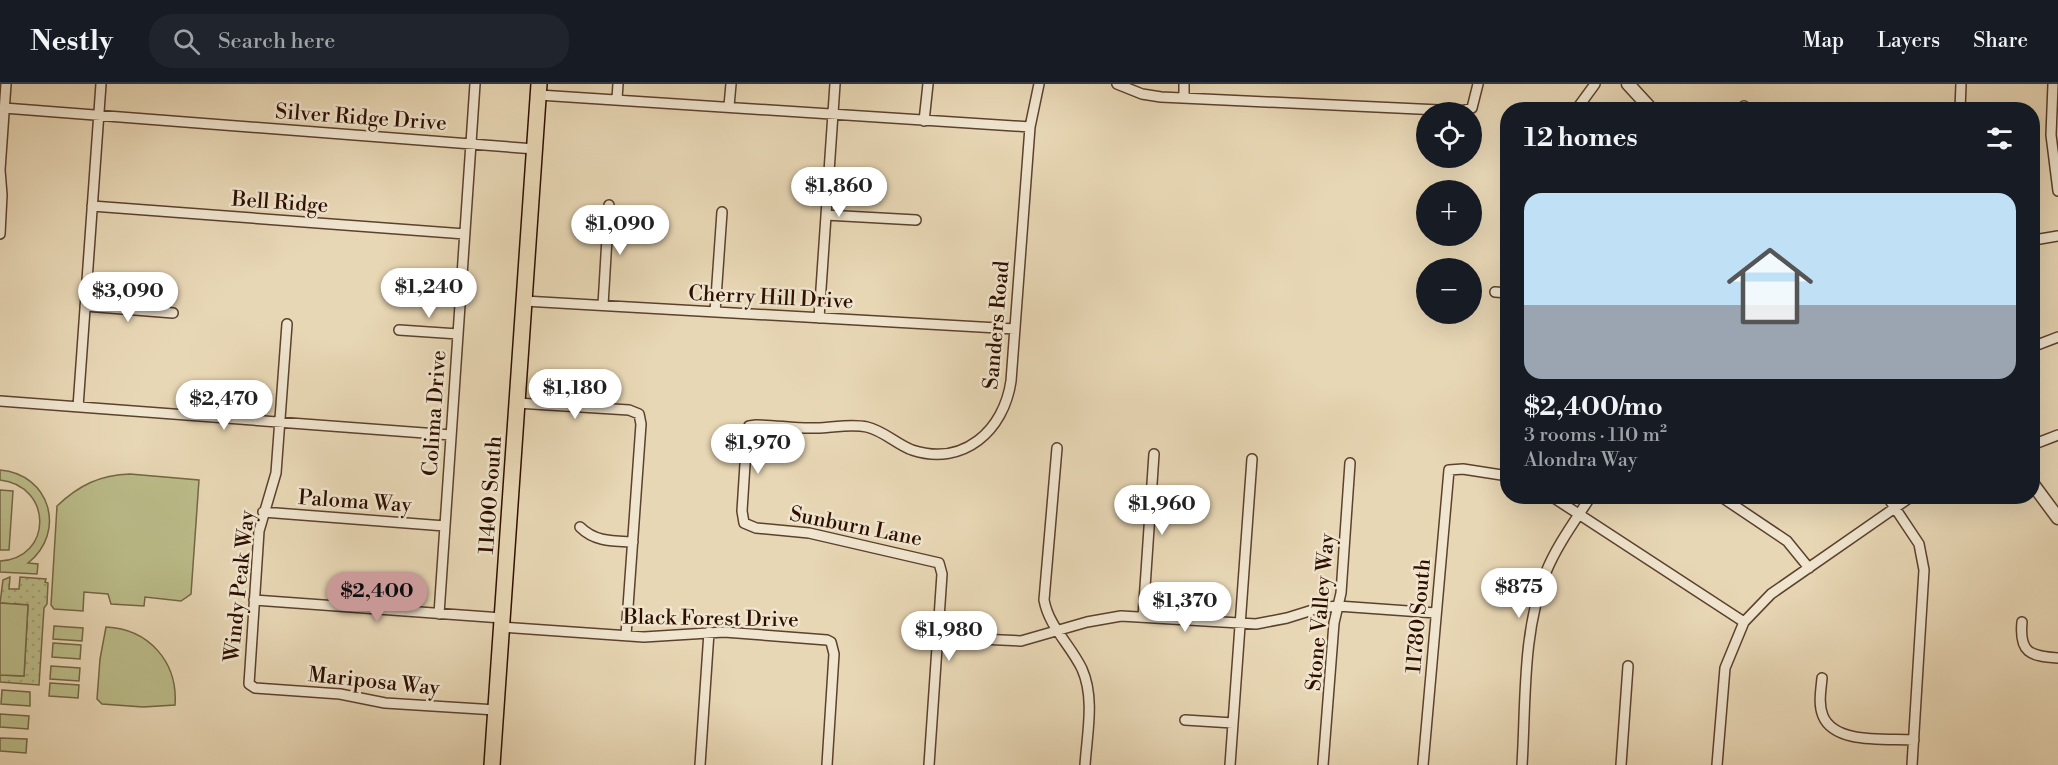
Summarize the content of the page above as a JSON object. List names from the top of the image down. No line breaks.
{"streets":{"main road":["11400 South"],"street":["Silver Ridge Drive","Bell Ridge","Cherry Hill Drive","Sanders Road","Colima Drive","Paloma Way","Sunburn Lane","Windy Peak Way","Stone Valley Way","11780 South","Black Forest Drive","Mariposa Way"]},"crossings":[["Silver Ridge Drive","Colima Drive"],["Silver Ridge Drive","11400 South"],["Bell Ridge","Colima Drive"],["Cherry Hill Drive","Sanders Road"],["Cherry Hill Drive","11400 South"],["Sanders Road","Sunburn Lane"],["Colima Drive","Paloma Way"],["Colima Drive","Black Forest Drive"],["11400 South","Black Forest Drive"],["11400 South","Mariposa Way"],["Paloma Way","Windy Peak Way"],["Windy Peak Way","Black Forest Drive"],["Windy Peak Way","Mariposa Way"]],"page":{"header":"Nestly","search":"Search here","nav":["Map","Layers","Share"],"map_buttons":["+","−"],"heading":"12 homes","price":["$1,860","$1,090","$1,240","$3,090","$1,180","$2,470","$1,970","$1,960","$875","$2,400","$1,370","$1,980"],"list":[{"name":"$2,400/mo","note":"3 rooms · 110 m² · Alondra Way"}]}}
